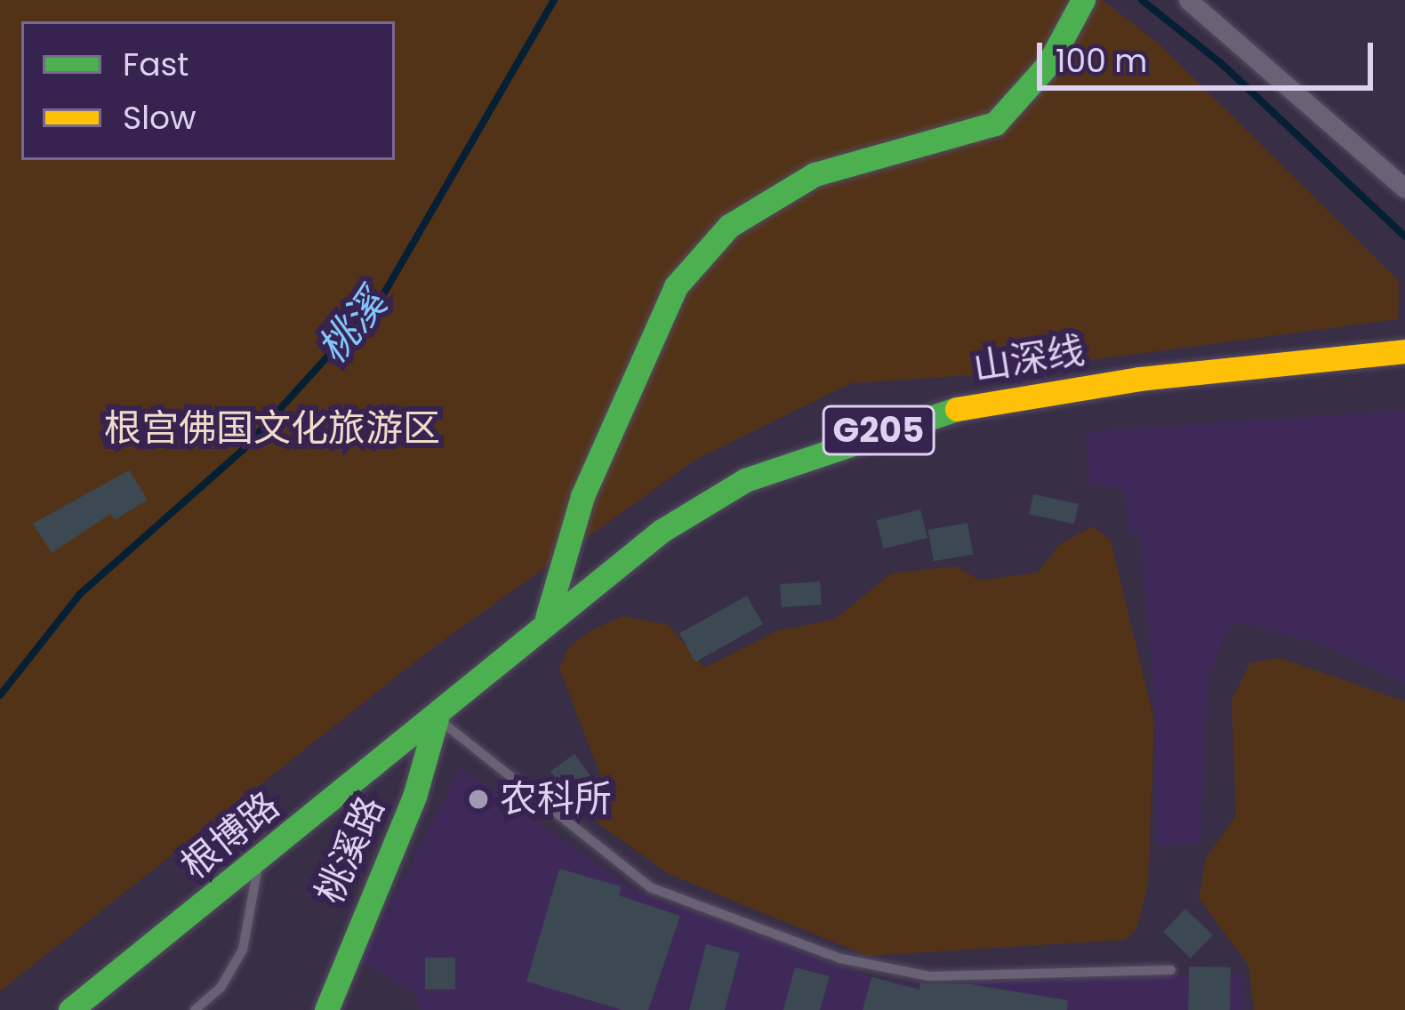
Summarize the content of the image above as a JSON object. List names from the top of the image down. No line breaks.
{"streets":{"main road":["山深线","G205","根博路","桃溪路"]},"crossings":[["山深线","根博路"],["山深线","桃溪路"],["根博路","桃溪路"]],"water":["桃溪"],"parks":["根宫佛国文化旅游区"],"places":["农科所"],"legend":["Fast","Slow"],"scale_bar":"100 m"}
